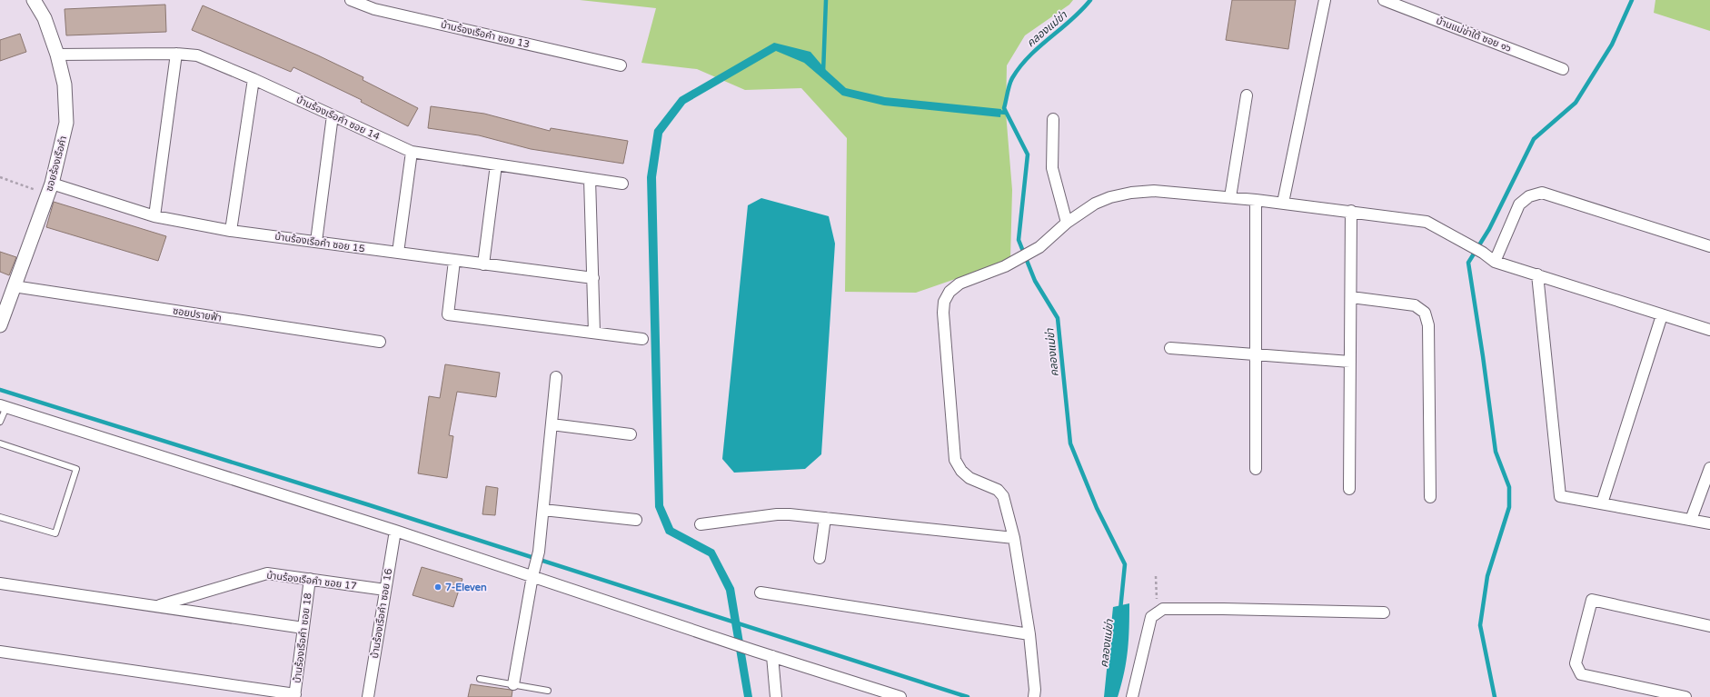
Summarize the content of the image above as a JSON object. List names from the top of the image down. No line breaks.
{"streets":{"street":["บ้านร้องเรือคำ ซอย 13","บ้านแม่ข่าใต้ ซอย ๑๖","บ้านร้องเรือคำ ซอย 14","ซอยร้องเรือคำ","บ้านร้องเรือคำ ซอย 15","ซอยปรายฟ้า","บ้านร้องเรือคำ ซอย 17","บ้านร้องเรือคำ ซอย 16","บ้านร้องเรือคำ ซอย 18"]},"crossings":[["บ้านร้องเรือคำ ซอย 14","ซอยร้องเรือคำ"],["ซอยร้องเรือคำ","บ้านร้องเรือคำ ซอย 15"],["ซอยร้องเรือคำ","ซอยปรายฟ้า"],["บ้านร้องเรือคำ ซอย 17","บ้านร้องเรือคำ ซอย 16"],["บ้านร้องเรือคำ ซอย 17","บ้านร้องเรือคำ ซอย 18"]],"water":["คลองแม่ข่า"],"places":["7-Eleven"]}
